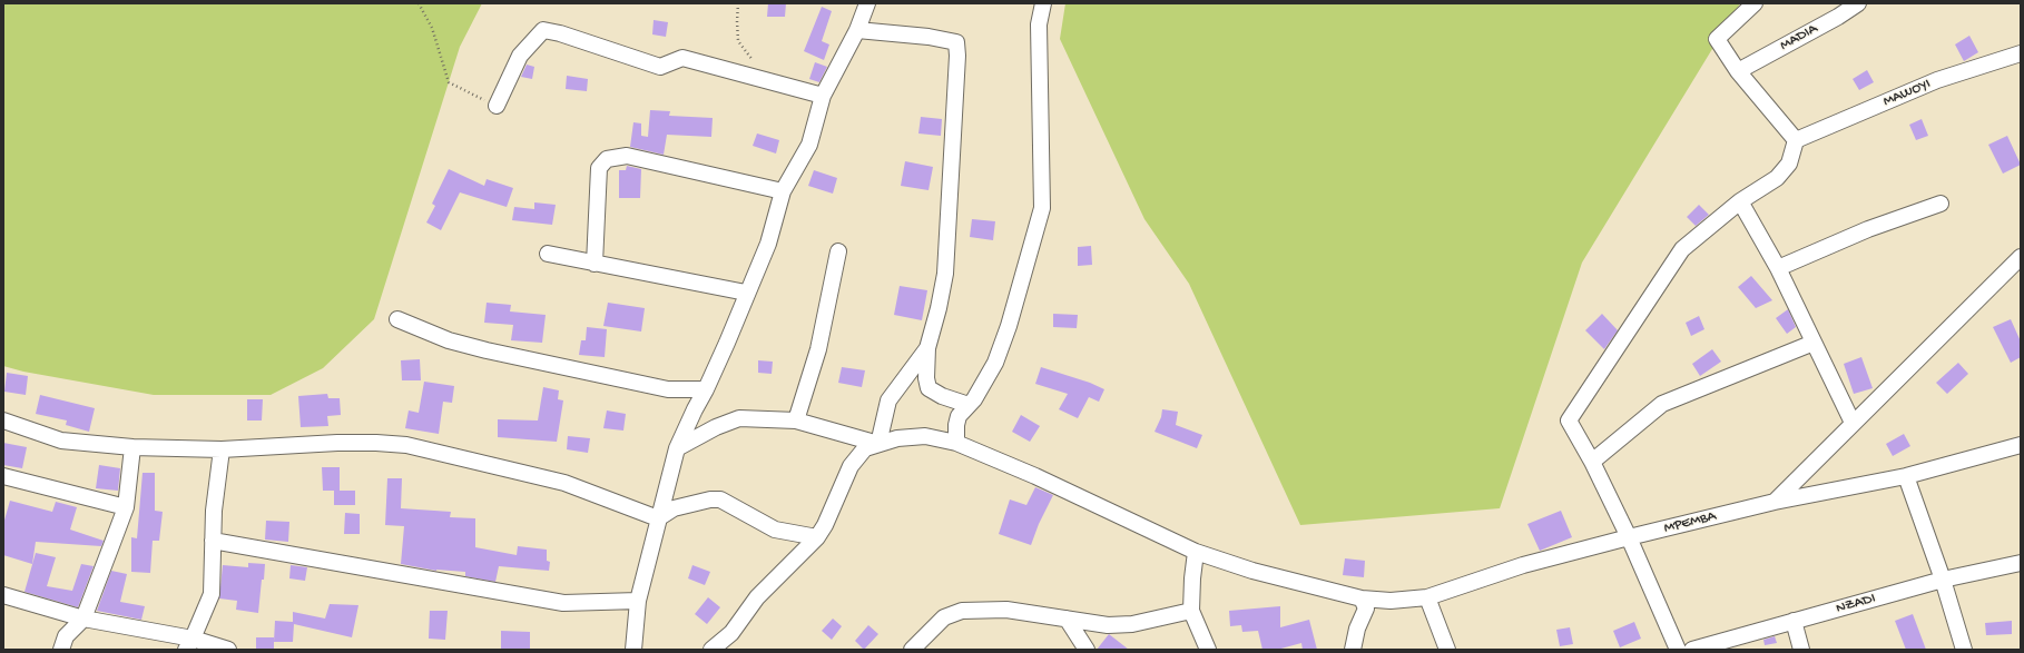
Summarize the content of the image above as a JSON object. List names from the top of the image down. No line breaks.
{"streets":{"street":["MADIA","MAWOYI","MPEMBA","NZADI"]}}
